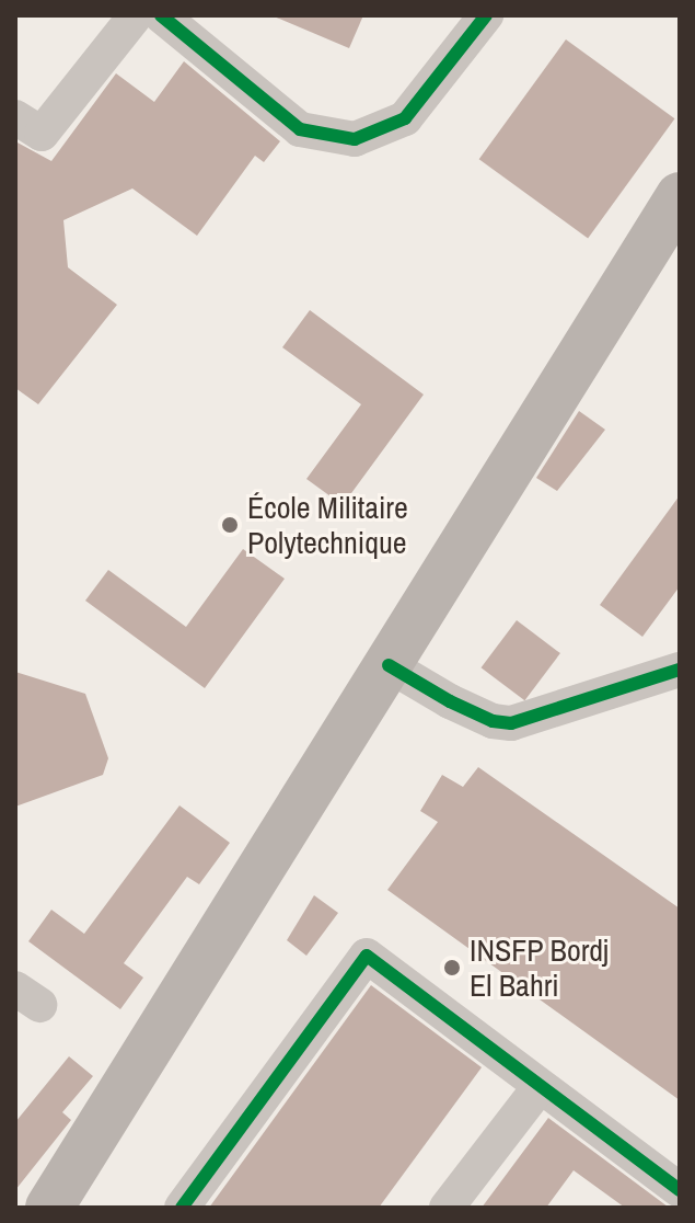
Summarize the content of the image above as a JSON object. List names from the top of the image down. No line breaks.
{"places":["École Militaire Polytechnique","INSFP Bordj El Bahri"]}
